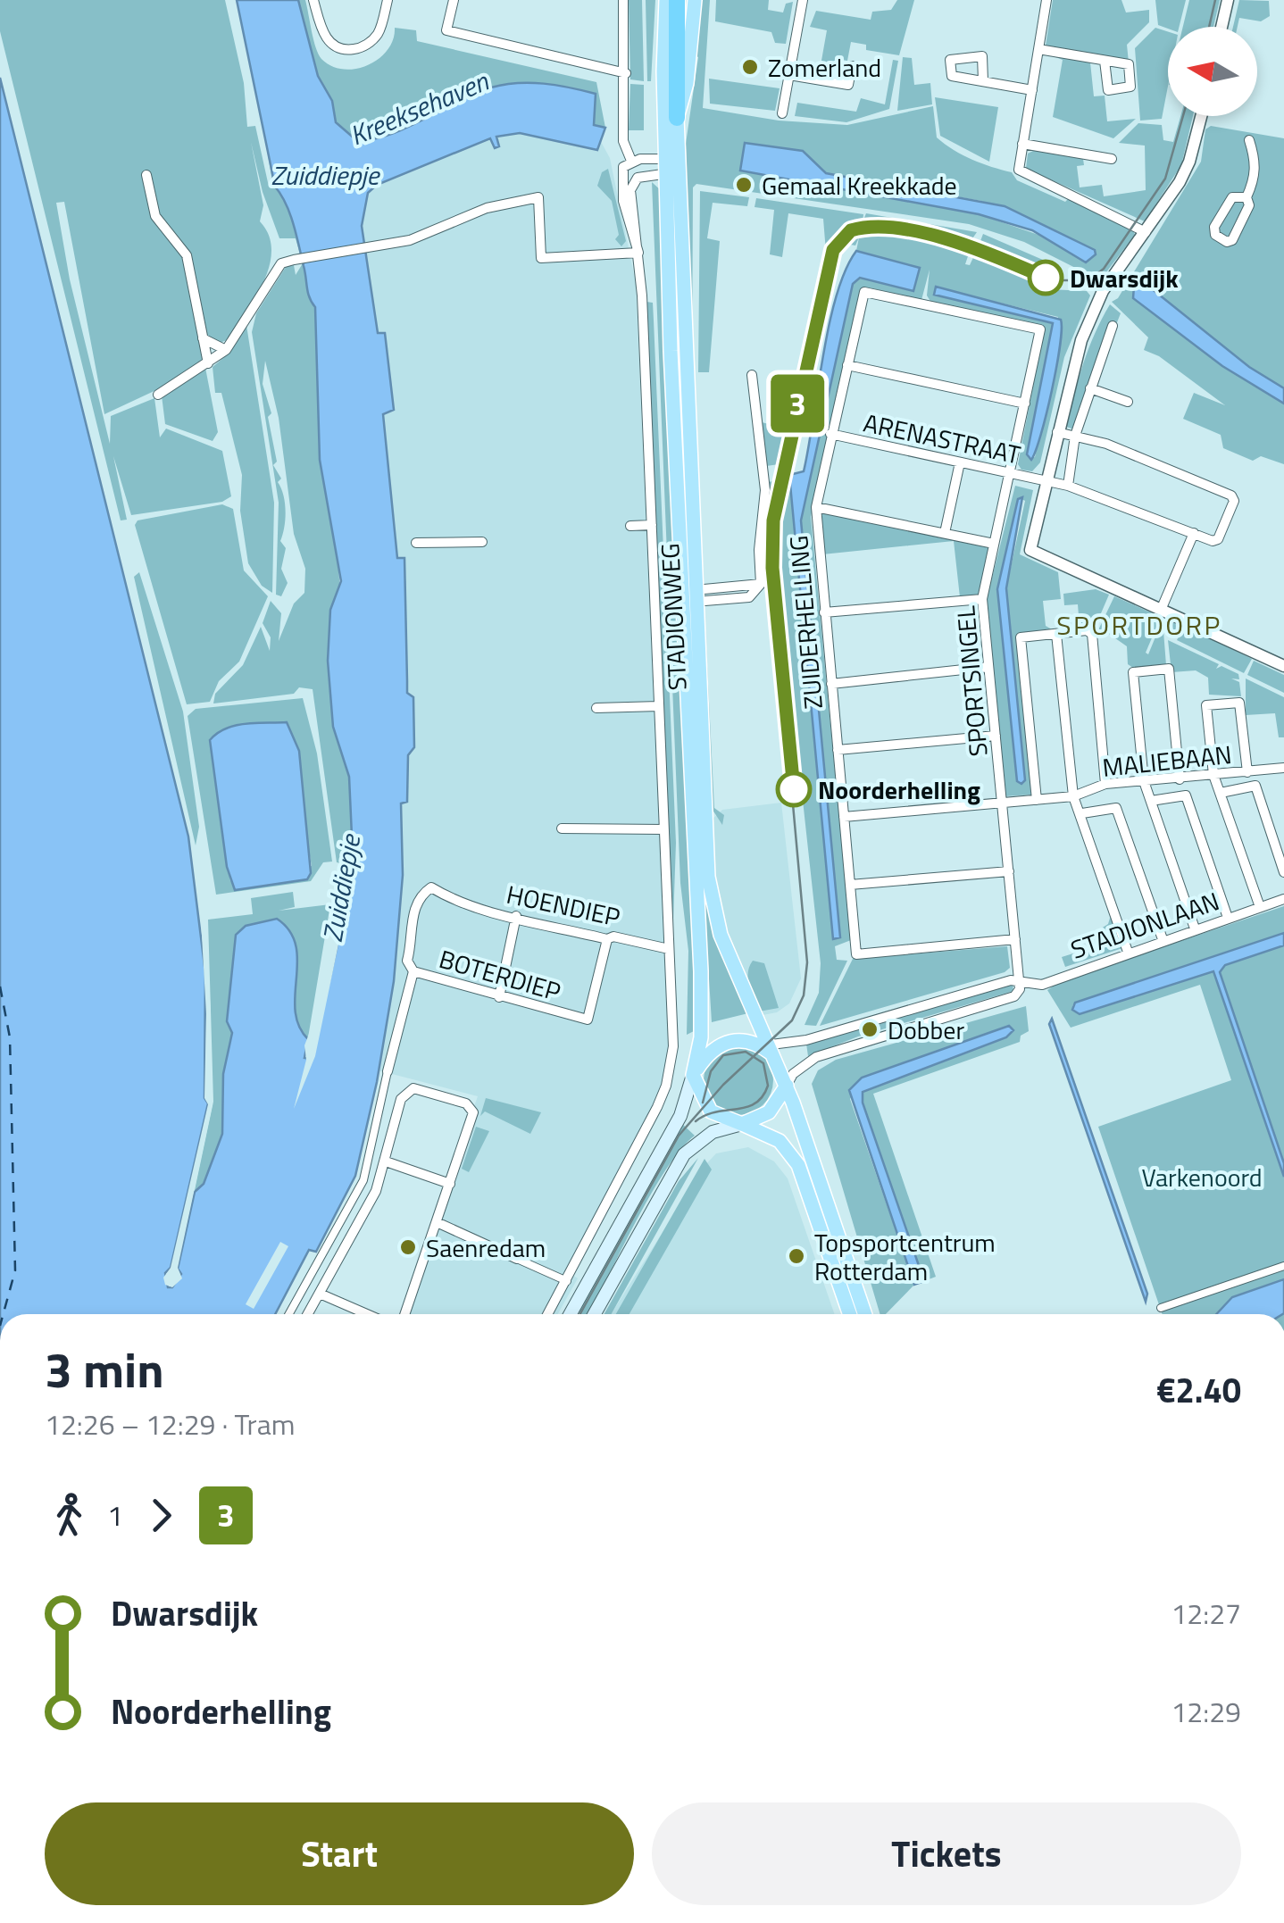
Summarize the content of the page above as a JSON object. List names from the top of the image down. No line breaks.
{"streets":{"main road":["STADIONWEG"],"street":["ARENASTRAAT","ZUIDERHELLING","SPORTSINGEL","MALIEBAAN","HOENDIEP","STADIONLAAN","BOTERDIEP"]},"crossings":[["ARENASTRAAT","ZUIDERHELLING"],["ARENASTRAAT","SPORTSINGEL"],["STADIONWEG","HOENDIEP"],["STADIONWEG","STADIONLAAN"],["ZUIDERHELLING","SPORTSINGEL"],["ZUIDERHELLING","MALIEBAAN"],["SPORTSINGEL","MALIEBAAN"],["SPORTSINGEL","STADIONLAAN"],["HOENDIEP","BOTERDIEP"]],"districts":["SPORTDORP"],"water":["Kreeksehaven","Zuiddiepje"],"parks":["Varkenoord"],"places":["Zomerland","Gemaal Kreekkade","Dwarsdijk","Noorderhelling","Dobber","Saenredam","Topsportcentrum Rotterdam"],"lines":["tram line 3"],"north":"left","page":{"on_map":"3","heading":["3 min","12:26 – 12:29 · Tram","€2.40"],"legs":["1","3"],"list":[{"name":"Dwarsdijk","value":"12:27"},{"name":"Noorderhelling","value":"12:29"}],"buttons":["Start","Tickets"]}}
